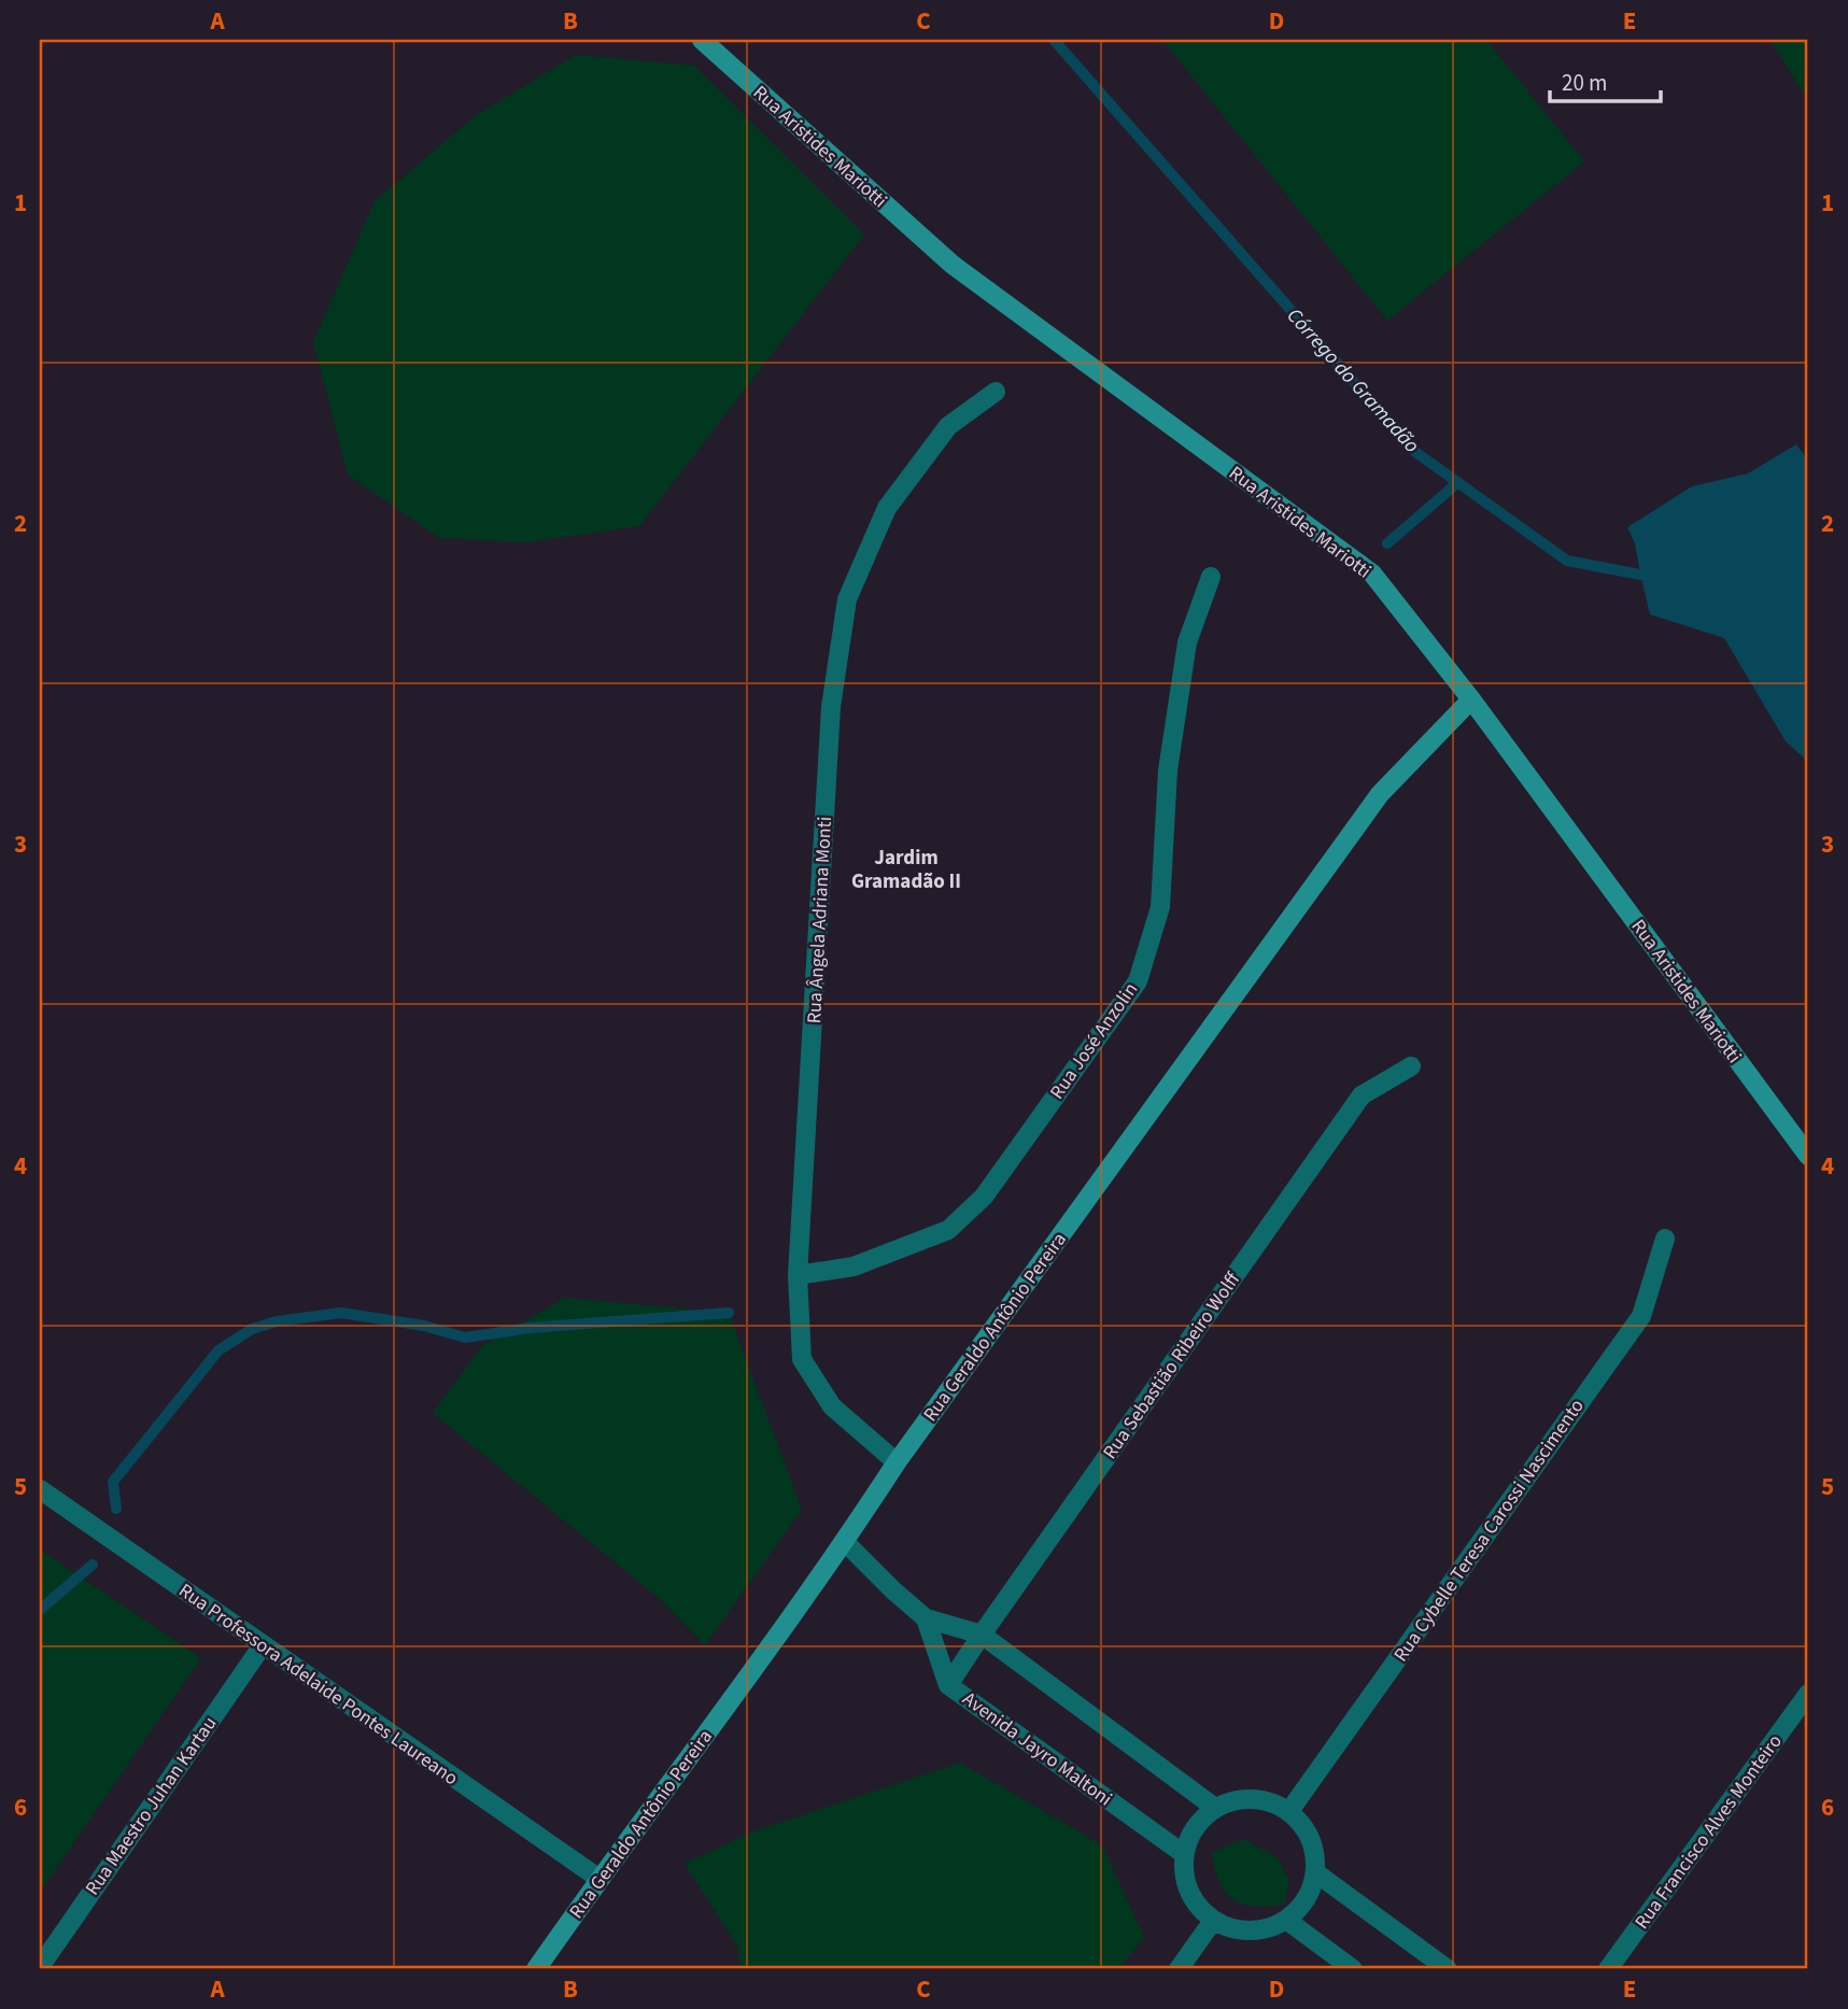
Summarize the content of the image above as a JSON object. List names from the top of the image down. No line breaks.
{"streets":{"street":["Rua Aristides Mariotti","Rua Ângela Adriana Monti","Rua José Anzolin","Rua Geraldo Antônio Pereira","Rua Sebastião Ribeiro Wolff","Rua Cybelle Teresa Carossi Nascimento","Rua Professora Adelaide Pontes Laureano","Avenida Jayro Maltoni","Rua Maestro Juhan Kartau","Rua Francisco Alves Monteiro"]},"crossings":[["Rua Aristides Mariotti","Rua Geraldo Antônio Pereira"],["Rua Ângela Adriana Monti","Rua José Anzolin"],["Rua Ângela Adriana Monti","Rua Geraldo Antônio Pereira"],["Rua Geraldo Antônio Pereira","Rua Professora Adelaide Pontes Laureano"],["Rua Sebastião Ribeiro Wolff","Avenida Jayro Maltoni"],["Rua Cybelle Teresa Carossi Nascimento","Avenida Jayro Maltoni"],["Rua Professora Adelaide Pontes Laureano","Rua Maestro Juhan Kartau"]],"districts":["Jardim Gramadão II"],"water":["Córrego do Gramadão"],"scale_bar":"20 m","grid":{"columns":["A","B","C","D","E"],"rows":["1","2","3","4","5","6"]}}
